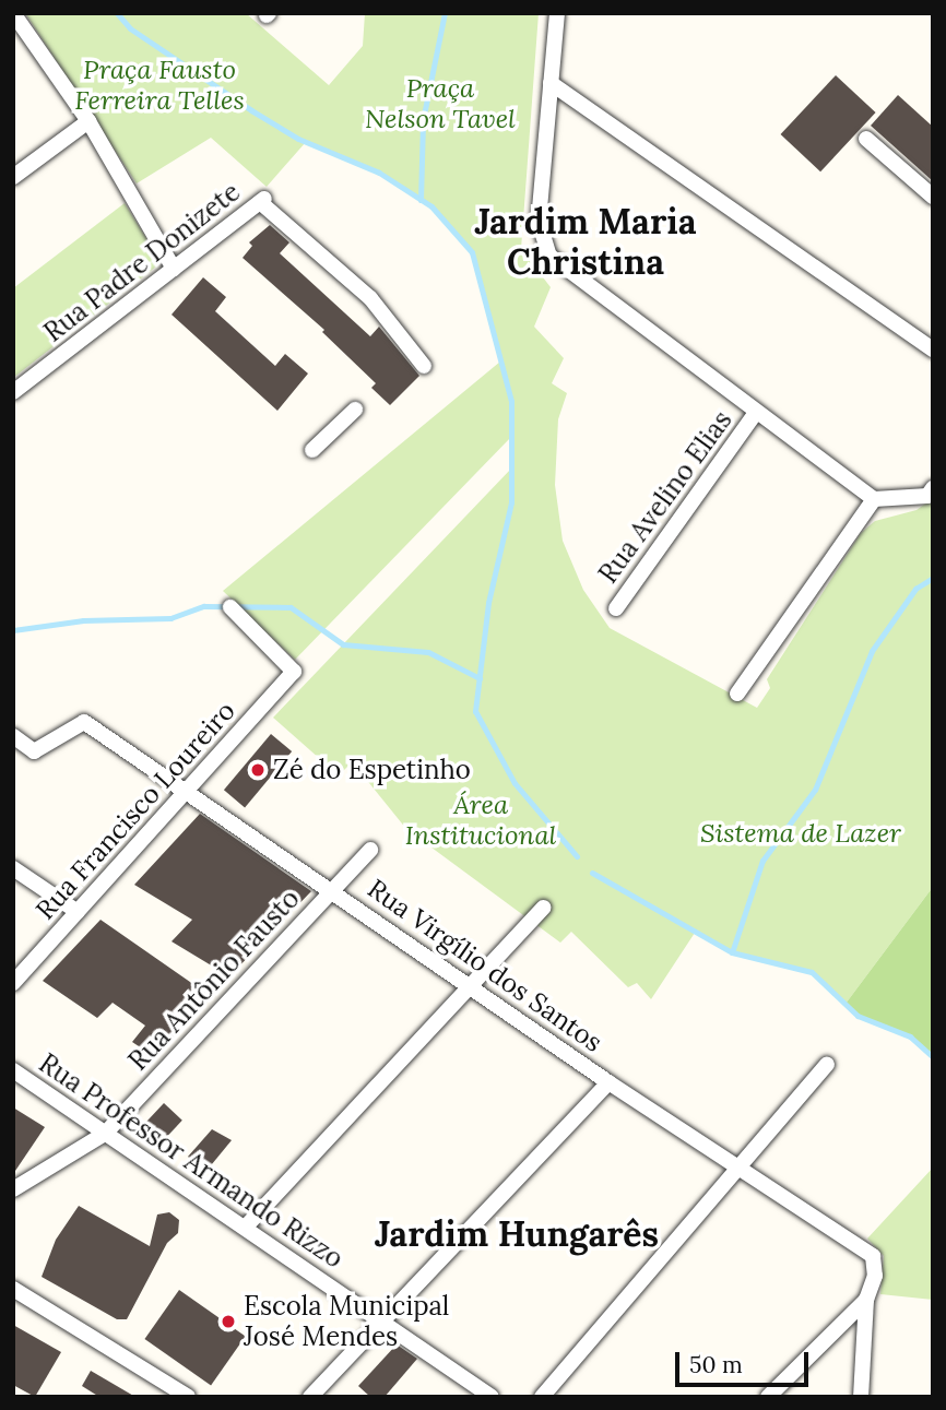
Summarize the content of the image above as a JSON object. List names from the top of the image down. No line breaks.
{"streets":{"street":["Rua Padre Donizete","Rua Avelino Elias","Rua Francisco Loureiro","Rua Virgílio dos Santos","Rua Antônio Fausto","Rua Professor Armando Rizzo"]},"crossings":[["Rua Francisco Loureiro","Rua Virgílio dos Santos"],["Rua Virgílio dos Santos","Rua Antônio Fausto"],["Rua Antônio Fausto","Rua Professor Armando Rizzo"]],"districts":["Jardim Maria Christina","Jardim Hungarês"],"parks":["Praça Fausto Ferreira Telles","Praça Nelson Tavel","Área Institucional","Sistema de Lazer"],"places":["Zé do Espetinho","Escola Municipal José Mendes"],"scale_bar":"50 m"}
